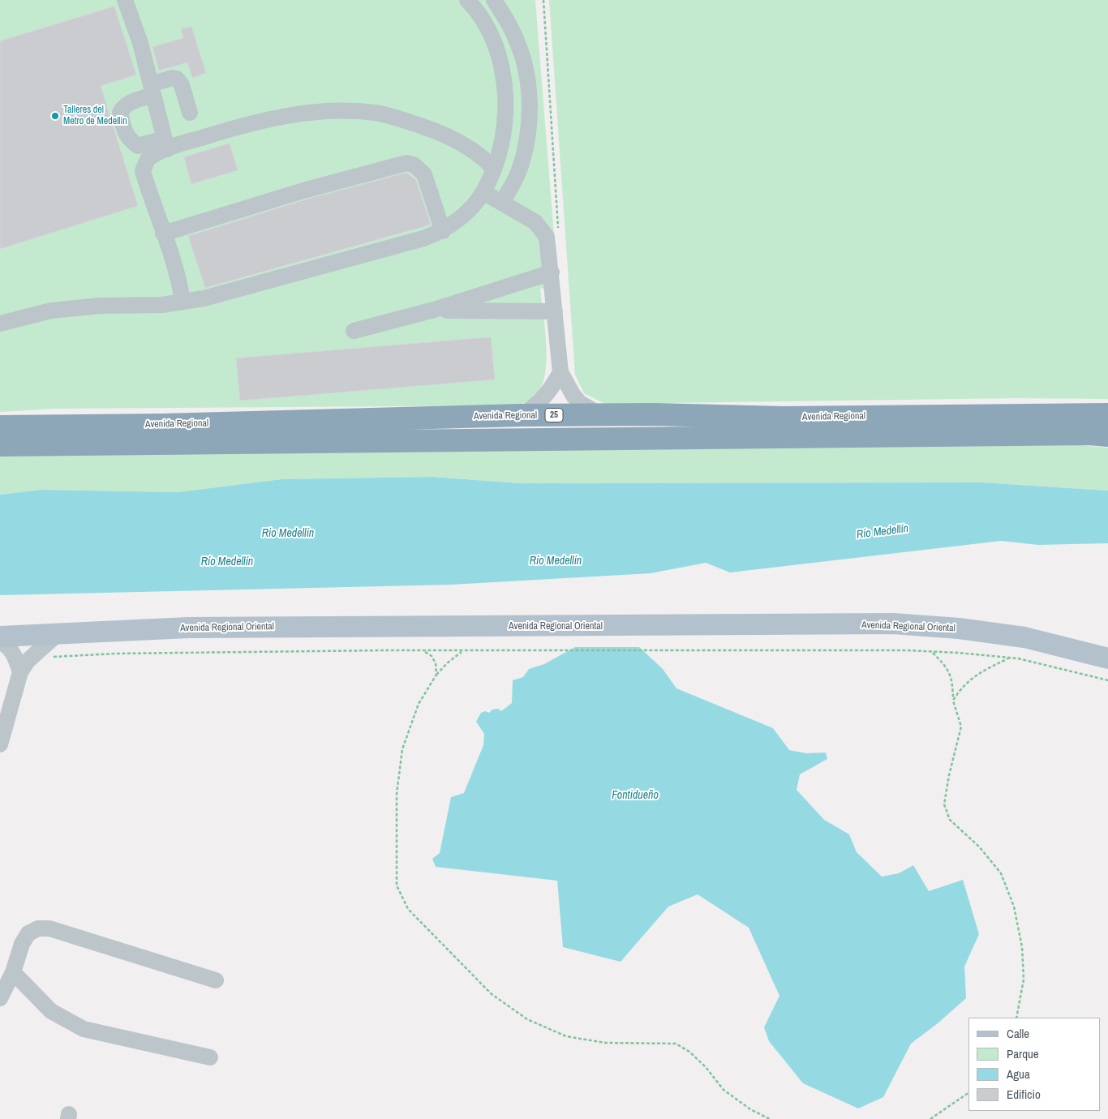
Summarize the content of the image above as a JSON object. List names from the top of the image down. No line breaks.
{"streets":{"highway":["25","Avenida Regional"],"main road":["Avenida Regional Oriental"]},"water":["Río Medellín","Rio Medellin","Fontidueño"],"places":["Talleres del Metro de Medellin"],"legend":["Calle","Parque","Agua","Edificio"]}
